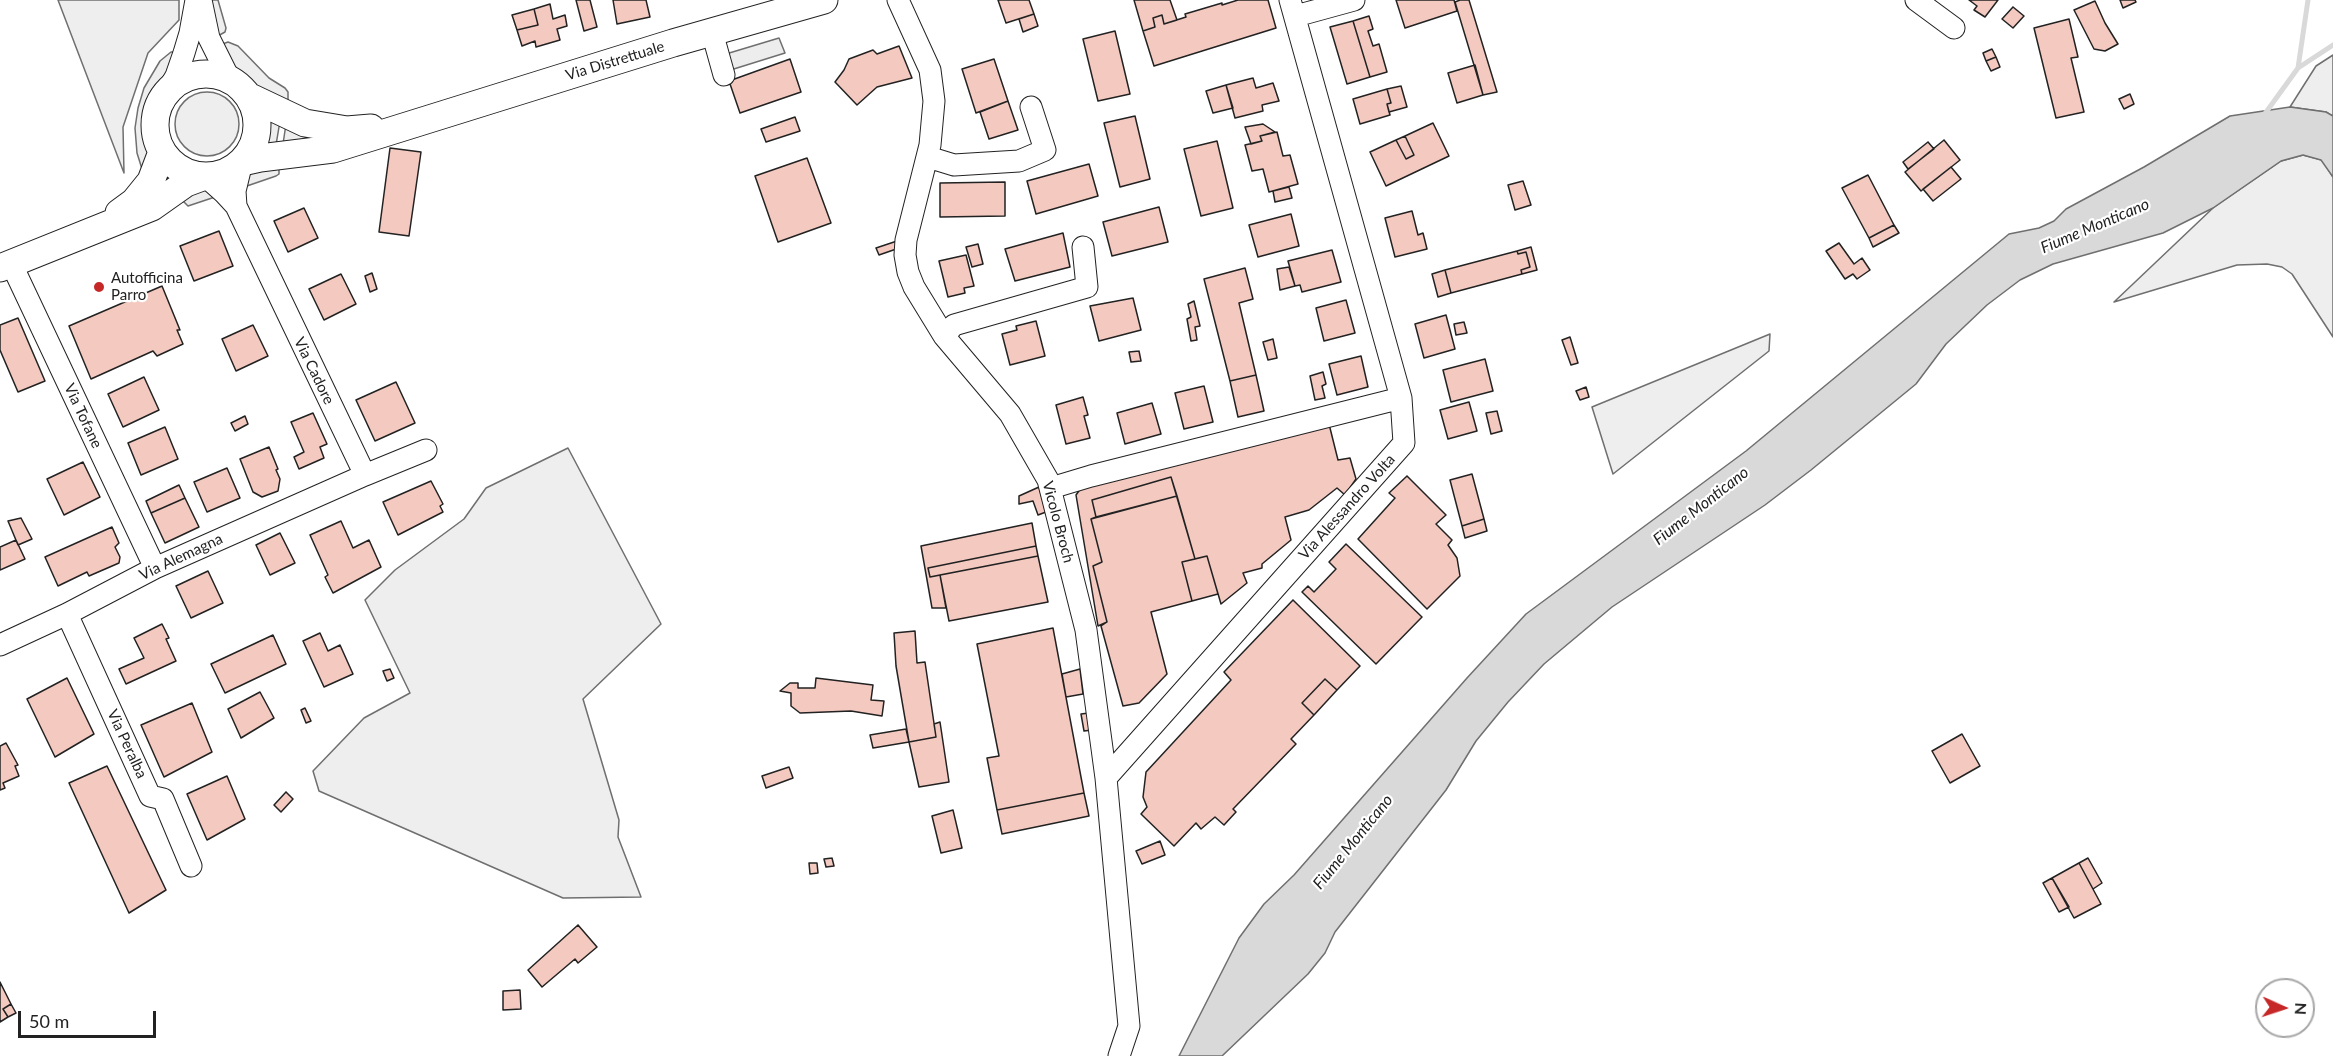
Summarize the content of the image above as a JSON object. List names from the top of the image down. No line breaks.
{"streets":{"main road":["Via Distrettuale"],"street":["Via Cadore","Via Tofane","Via Alessandro Volta","Vicolo Broch","Via Alemagna","Via Peralba"]},"crossings":[["Via Cadore","Via Alemagna"],["Via Tofane","Via Alemagna"],["Via Alessandro Volta","Vicolo Broch"],["Via Alemagna","Via Peralba"]],"water":["Fiume Monticano"],"places":["Autofficina Parro"],"scale_bar":"50 m","north":"right"}
